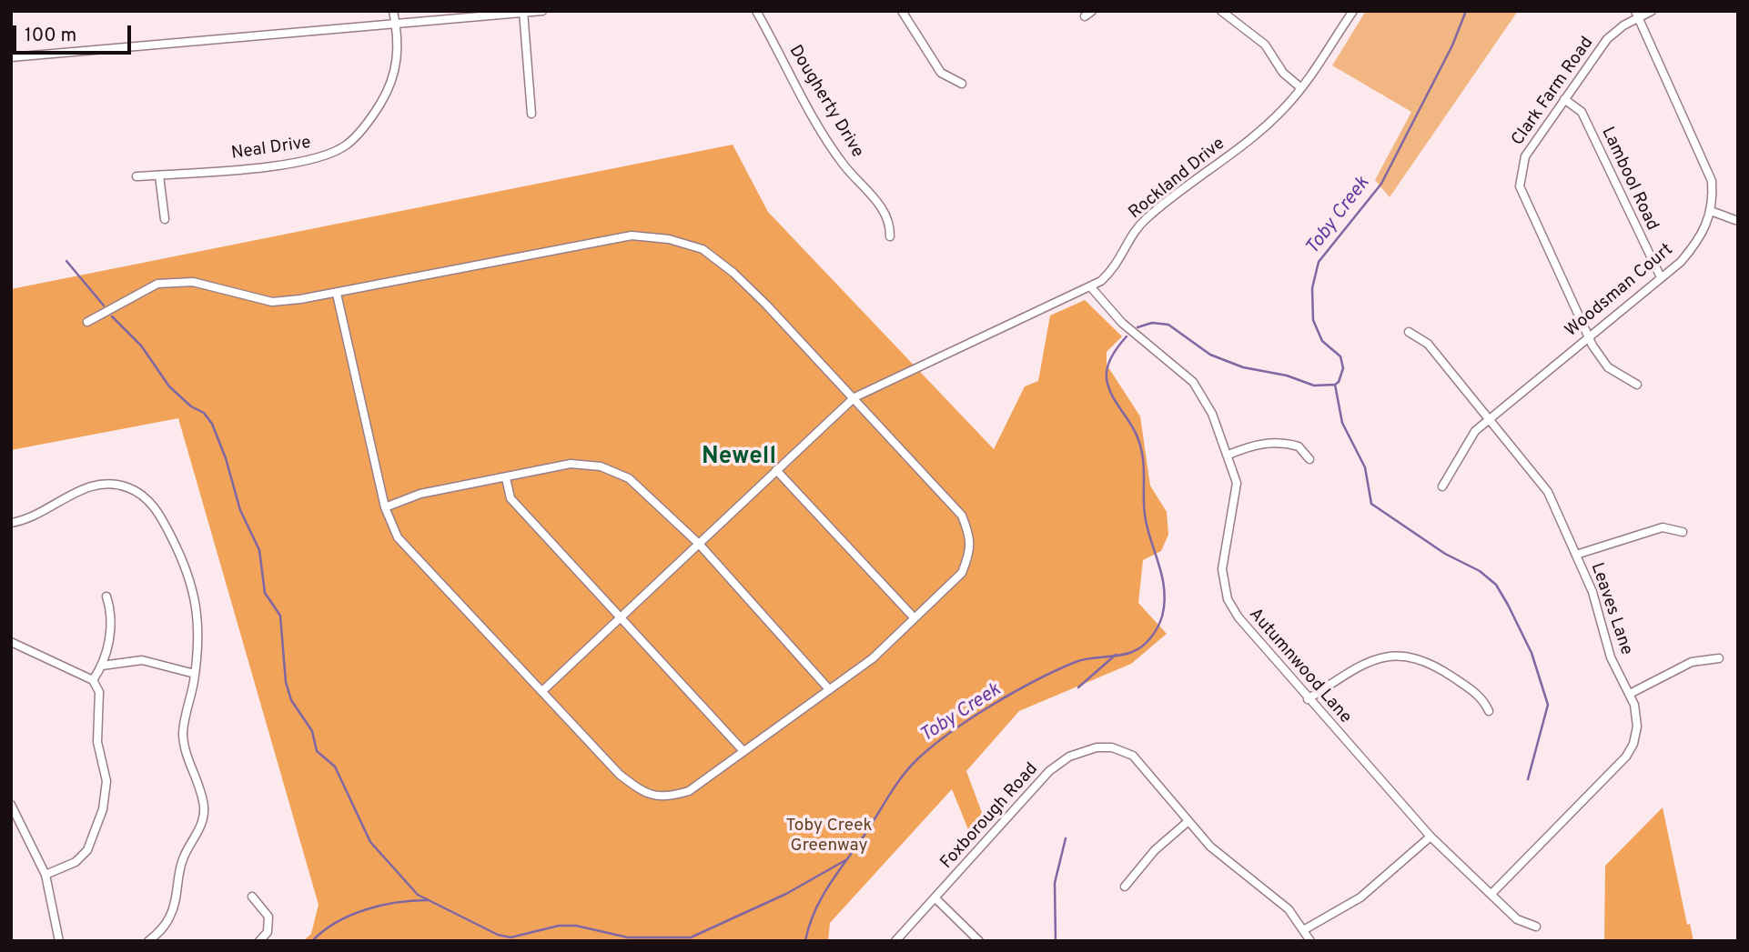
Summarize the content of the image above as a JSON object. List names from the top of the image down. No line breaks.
{"streets":{"street":["Clark Farm Road","Dougherty Drive","Neal Drive","Rockland Drive","Lambool Road","Woodsman Court","Leaves Lane","Autumnwood Lane","Foxborough Road"]},"crossings":[["Clark Farm Road","Lambool Road"],["Clark Farm Road","Woodsman Court"],["Rockland Drive","Autumnwood Lane"],["Lambool Road","Woodsman Court"],["Woodsman Court","Leaves Lane"],["Leaves Lane","Autumnwood Lane"]],"districts":["Newell"],"water":["Toby Creek"],"parks":["Toby Creek Greenway"],"scale_bar":"100 m"}
